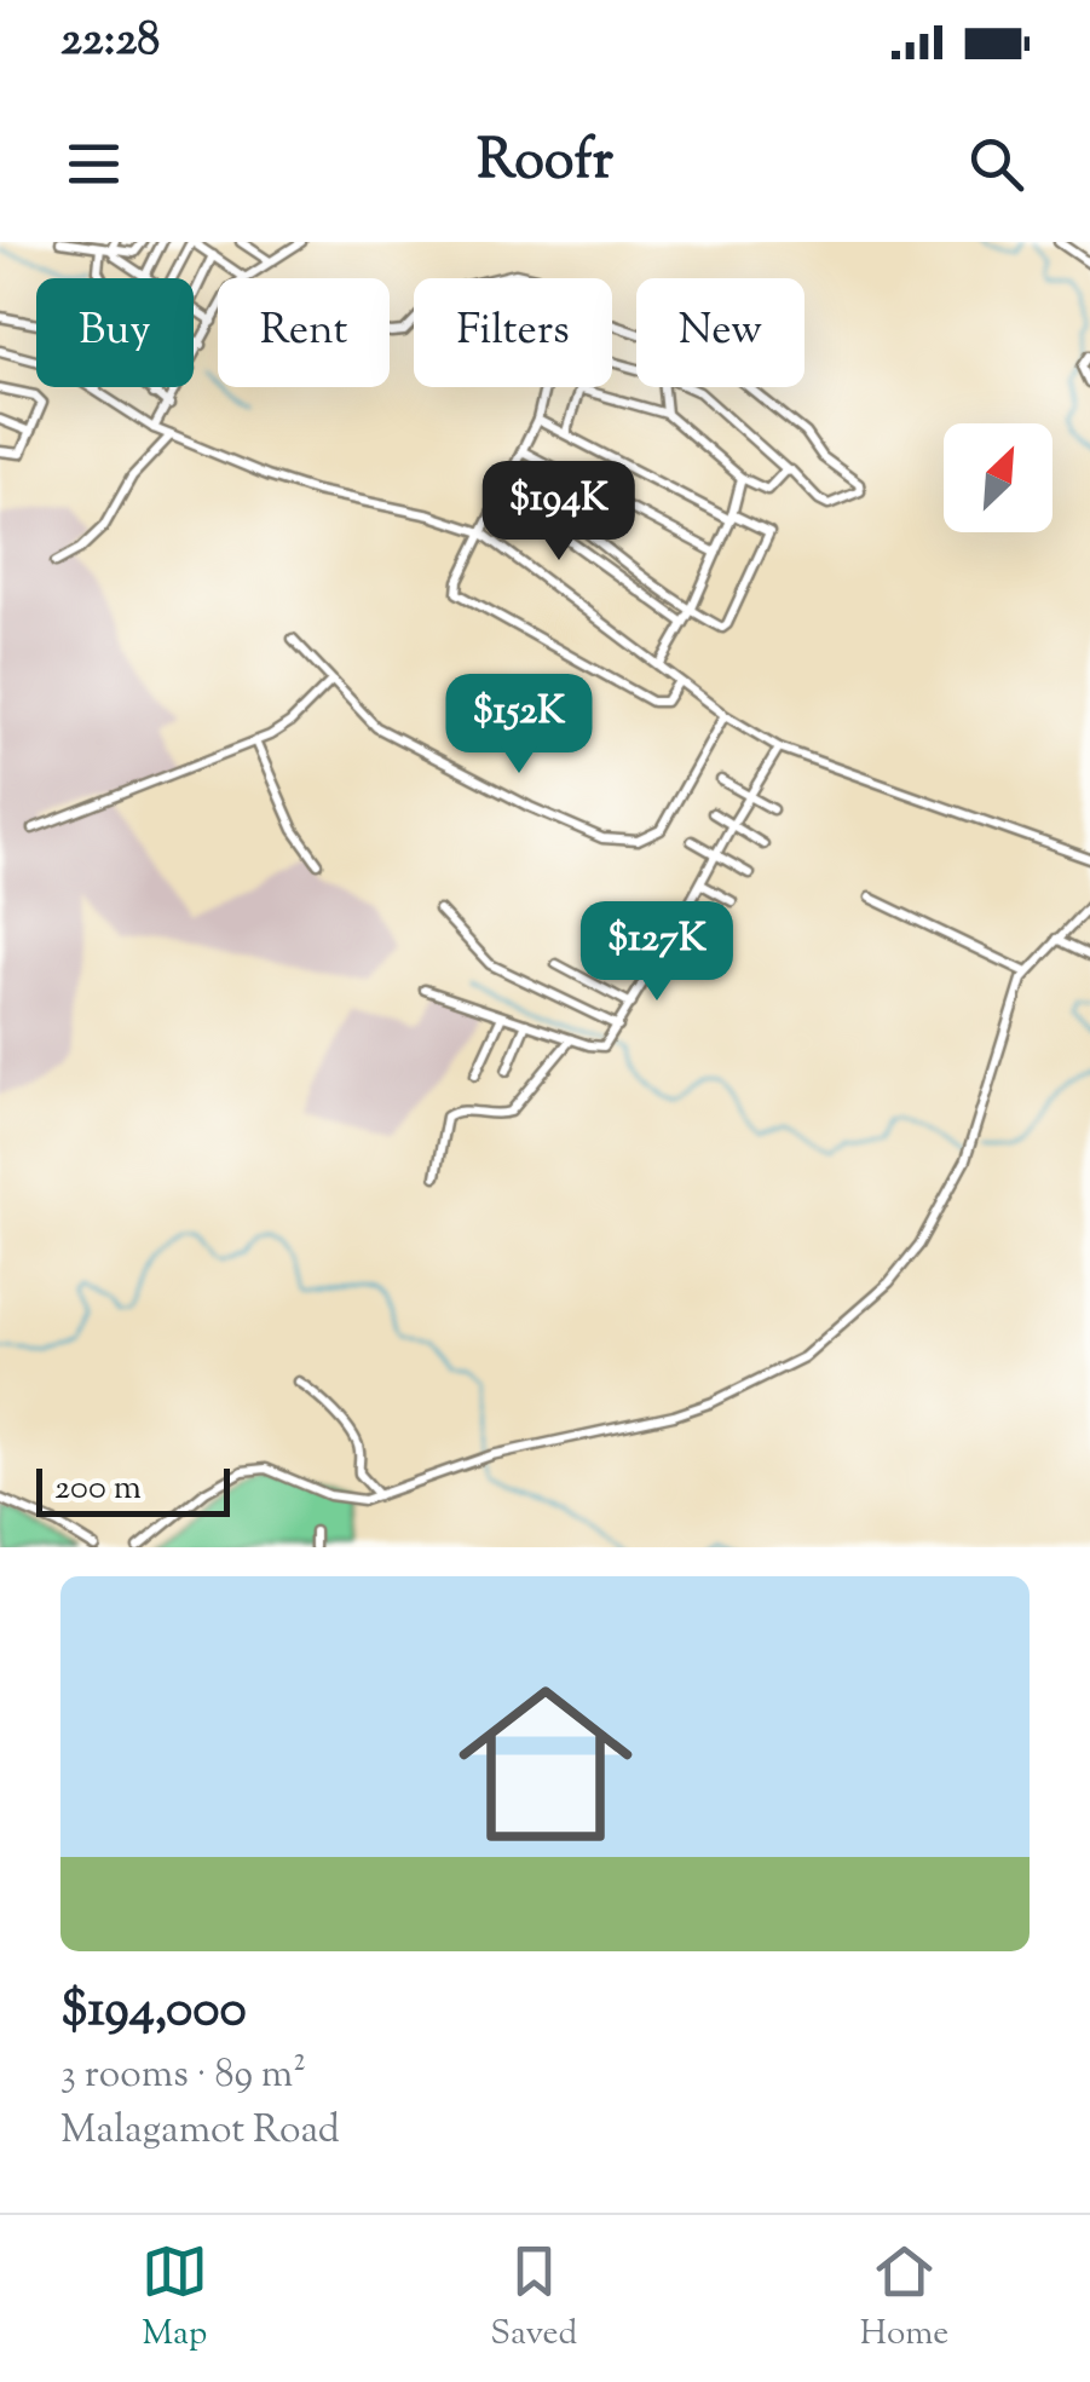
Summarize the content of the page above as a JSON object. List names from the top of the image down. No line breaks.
{"scale_bar":"200 m","north":"top right","page":{"status":"22:28","header":"Roofr","chip":["Buy","Rent","Filters","New"],"price":["$194K","$152K","$127K"],"scale":"200 m","list":[{"name":"$194,000","note":"3 rooms · 89 m² · Malagamot Road"}],"tabs":["Map","Saved","Home"]}}
